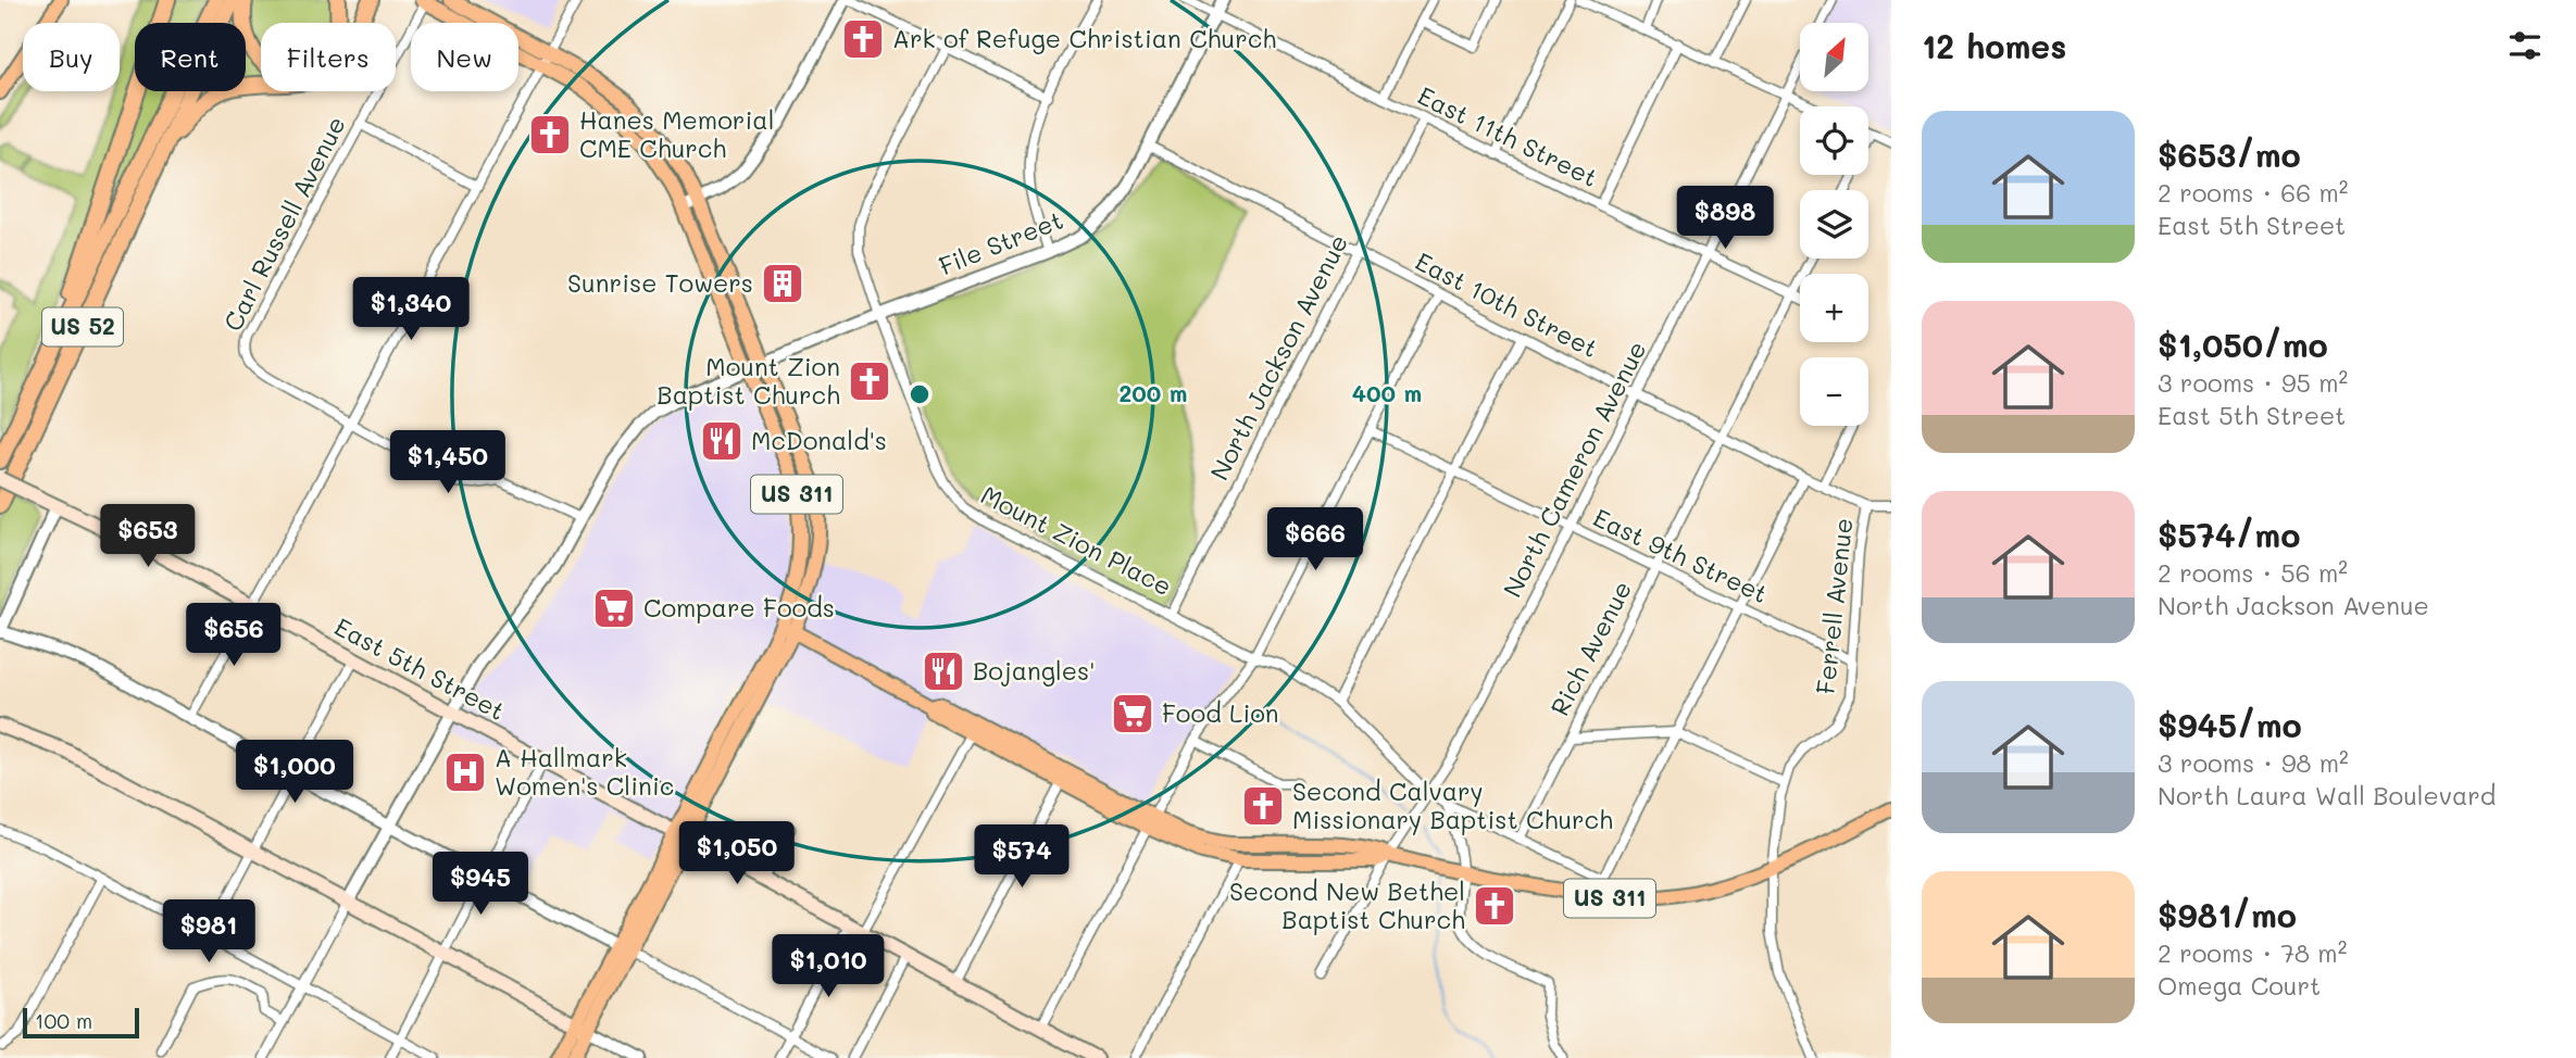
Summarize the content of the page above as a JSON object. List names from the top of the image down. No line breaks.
{"streets":{"highway":["US 52"],"main road":["US 311","East 5th Street"],"street":["East 11th Street","Carl Russell Avenue","File Street","East 10th Street","North Jackson Avenue","North Cameron Avenue","Mount Zion Place","East 9th Street","Ferrell Avenue","Rich Avenue"]},"crossings":[["East 11th Street","File Street"],["East 11th Street","North Jackson Avenue"],["East 11th Street","North Cameron Avenue"],["East 11th Street","Rich Avenue"],["Carl Russell Avenue","US 311"],["File Street","East 10th Street"],["File Street","US 311"],["File Street","Mount Zion Place"],["File Street","East 5th Street"],["East 10th Street","North Jackson Avenue"],["East 10th Street","North Cameron Avenue"],["East 10th Street","Ferrell Avenue"],["East 10th Street","Rich Avenue"],["North Jackson Avenue","Mount Zion Place"],["North Cameron Avenue","US 311"],["North Cameron Avenue","Mount Zion Place"],["North Cameron Avenue","East 9th Street"],["US 311","Ferrell Avenue"],["Mount Zion Place","Rich Avenue"],["East 9th Street","Ferrell Avenue"],["East 9th Street","Rich Avenue"]],"places":{"church":["Ark of Refuge Christian Church","Hanes Memorial CME Church","Mount Zion Baptist Church","Second Calvary Missionary Baptist Church","Second New Bethel Baptist Church"],"building":["Sunrise Towers"],"restaurant":["McDonald's","Bojangles'"],"supermarket":["Compare Foods","Food Lion"],"hospital":["A Hallmark Women's Clinic"]},"scale_bar":"100 m","north":"top right","page":{"heading":"12 homes","map_buttons":["+","−"],"chip":["Buy","Rent","Filters","New"],"list":[{"name":"$653/mo","note":"2 rooms · 66 m² · East 5th Street"},{"name":"$1,050/mo","note":"3 rooms · 95 m² · East 5th Street"},{"name":"$574/mo","note":"2 rooms · 56 m² · North Jackson Avenue"},{"name":"$945/mo","note":"3 rooms · 98 m² · North Laura Wall Boulevard"},{"name":"$981/mo","note":"2 rooms · 78 m² · Omega Court"}],"price":["$898","$1,340","$1,450","$653","$666","$656","$1,000","$1,050","$574","$945","$981","$1,010"],"scale":"100 m"},"rings":["200 m","400 m"]}
